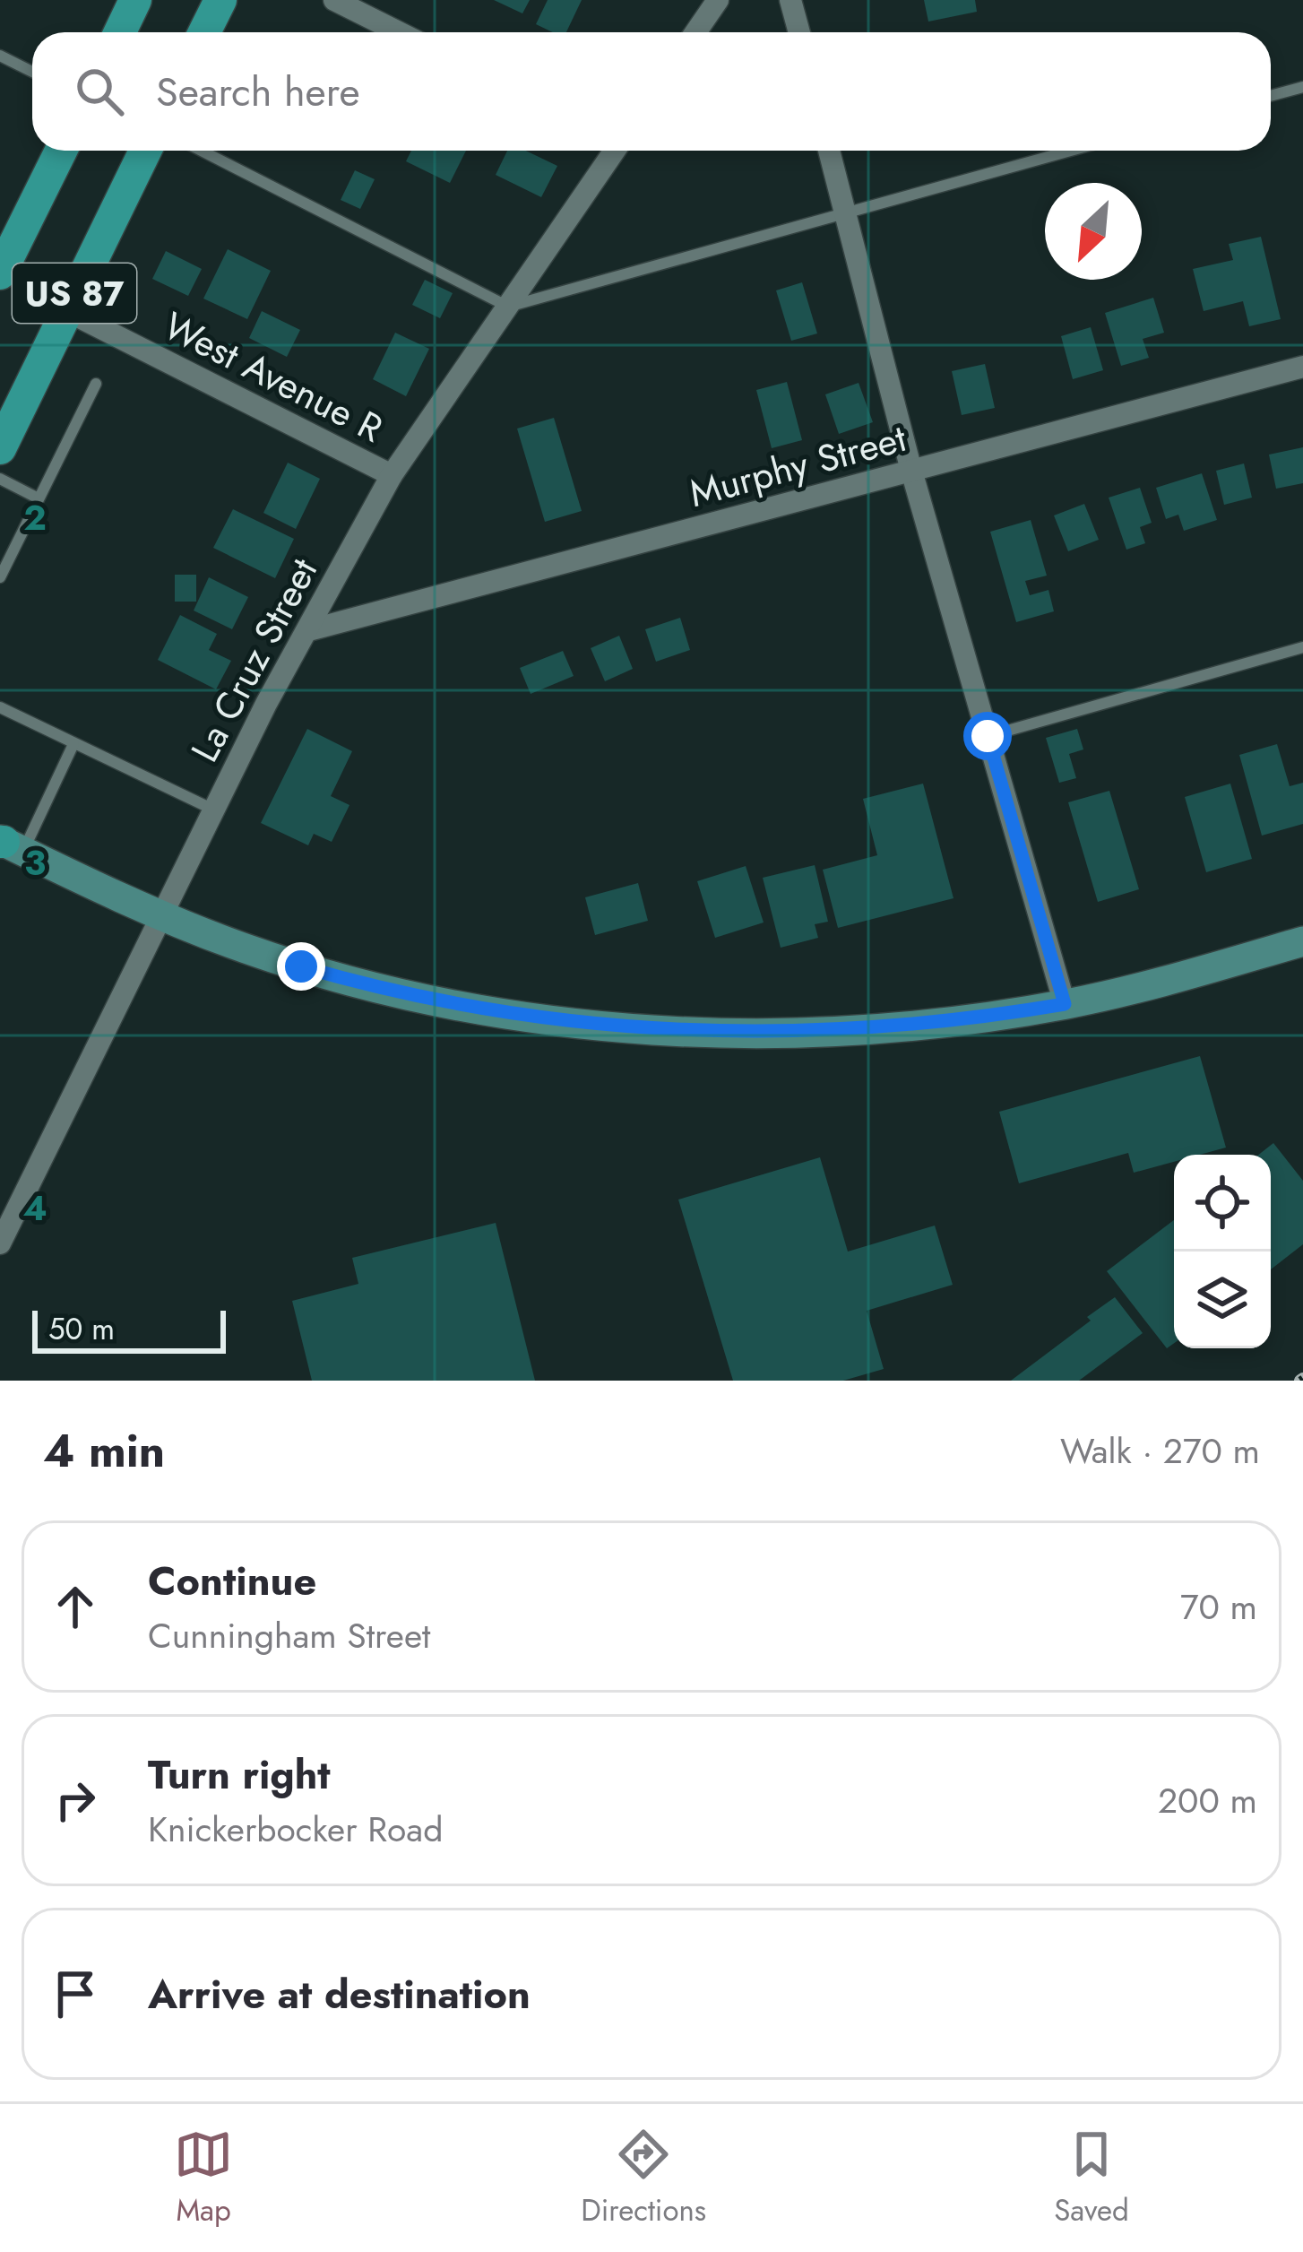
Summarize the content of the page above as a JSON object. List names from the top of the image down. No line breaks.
{"streets":{"main road":["US 87"],"street":["West Avenue R","Murphy Street","La Cruz Street"]},"crossings":[["US 87","West Avenue R"],["West Avenue R","La Cruz Street"],["Murphy Street","La Cruz Street"]],"scale_bar":"50 m","north":"bottom left","page":{"search":"Search here","scale":"50 m","heading":["4 min","Walk · 270 m"],"list":[["Continue","Cunningham Street","70 m"],["Turn right","Knickerbocker Road","200 m"],"Arrive at destination"],"nav":["Map","Directions","Saved"]},"grid":{"rows":["2","3","4"]}}
